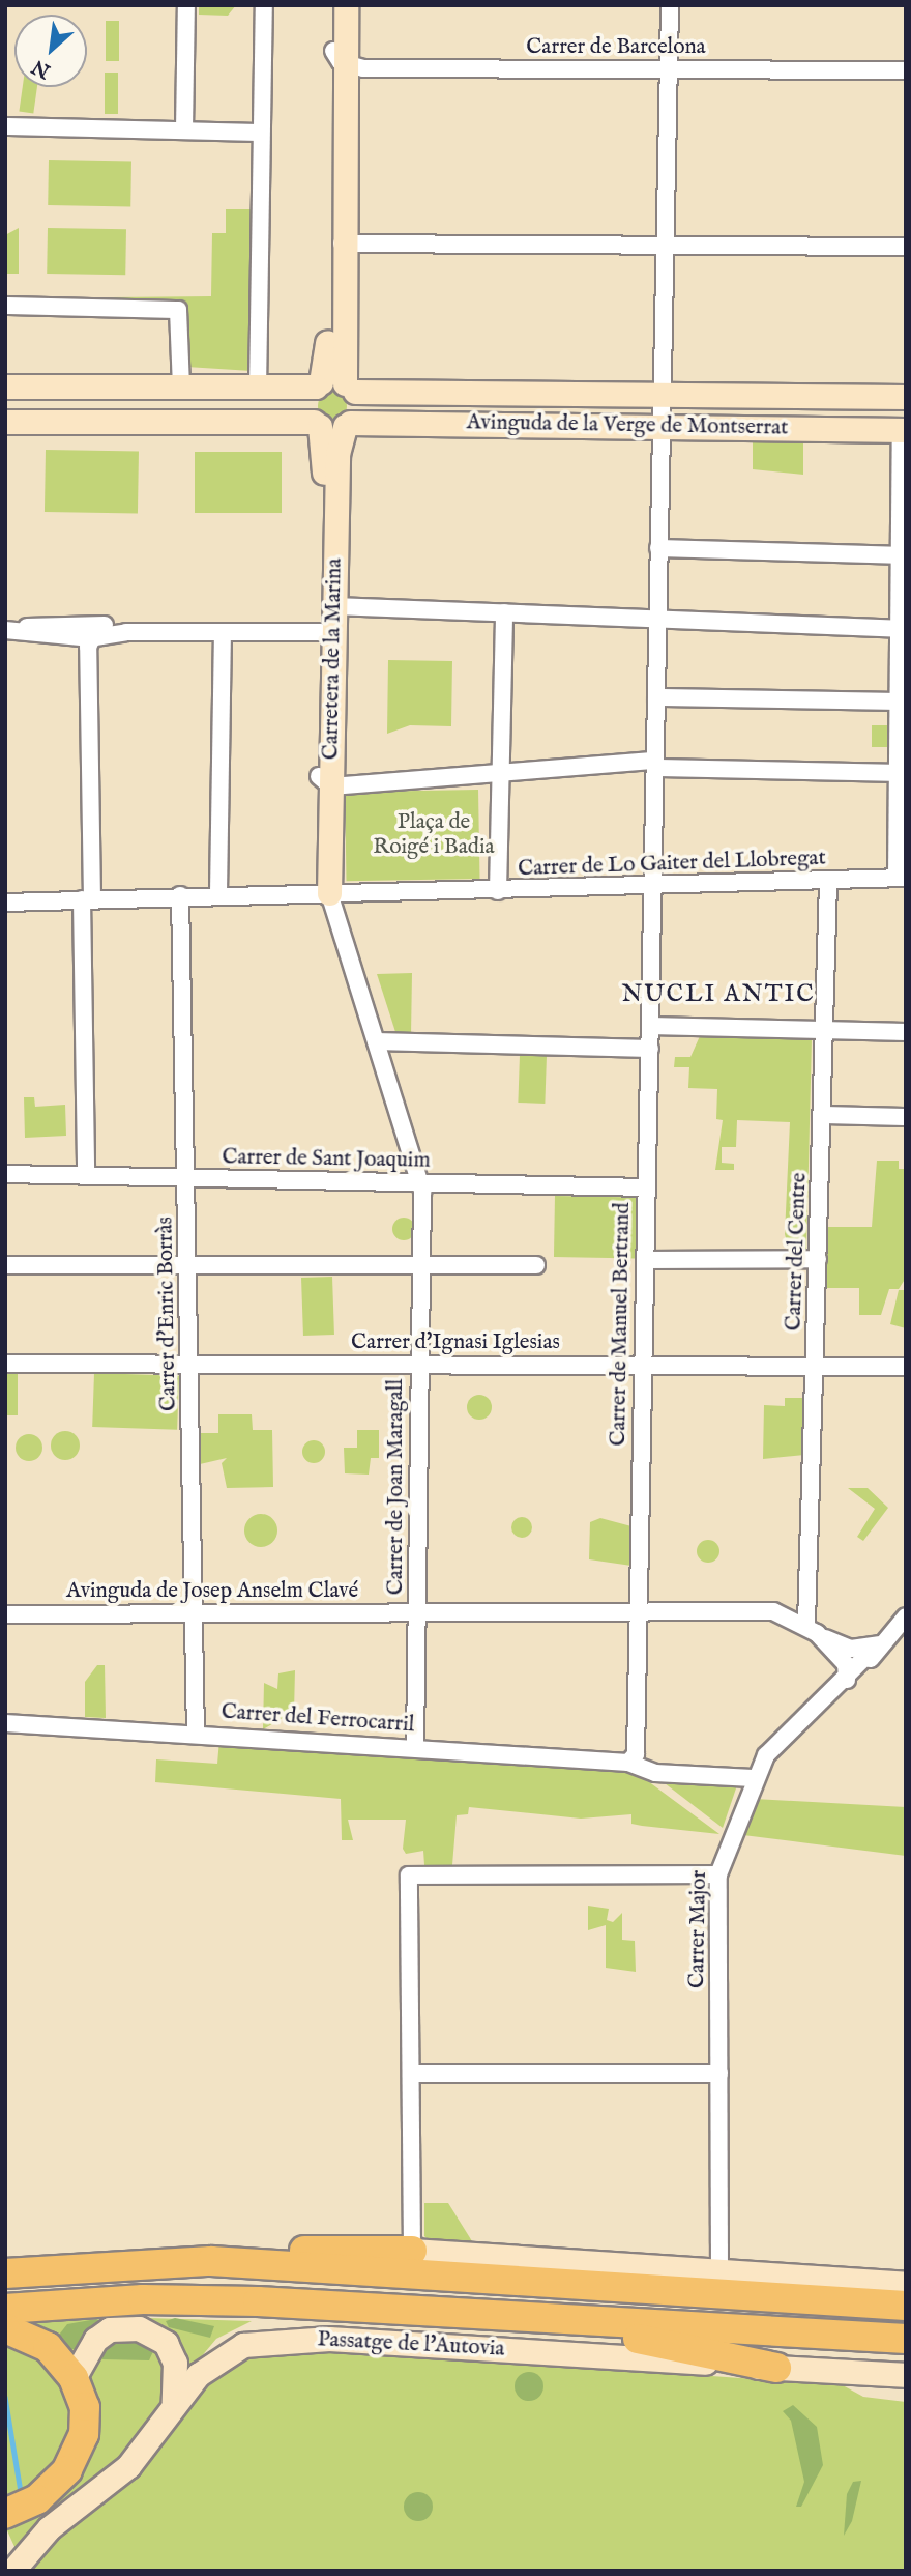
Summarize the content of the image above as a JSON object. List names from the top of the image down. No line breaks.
{"streets":{"street":["Carrer de Barcelona","Avinguda de la Verge de Montserrat","Carretera de la Marina","Carrer de Lo Gaiter del Llobregat","Carrer de Sant Joaquim","Carrer del Centre","Carrer d'Enric Borràs","Carrer de Manuel Bertrand","Carrer d'Ignasi Iglesias","Carrer de Joan Maragall","Avinguda de Josep Anselm Clavé","Carrer del Ferrocarril","Carrer Major","Passatge de l'Autovia"]},"crossings":[["Carrer de Barcelona","Carrer de Manuel Bertrand"],["Avinguda de la Verge de Montserrat","Carretera de la Marina"],["Avinguda de la Verge de Montserrat","Carrer de Manuel Bertrand"],["Carretera de la Marina","Carrer de Lo Gaiter del Llobregat"],["Carretera de la Marina","Carrer de Joan Maragall"],["Carrer de Lo Gaiter del Llobregat","Carrer del Centre"],["Carrer de Lo Gaiter del Llobregat","Carrer d'Enric Borràs"],["Carrer de Lo Gaiter del Llobregat","Carrer de Manuel Bertrand"],["Carrer de Lo Gaiter del Llobregat","Carrer de Joan Maragall"],["Carrer de Sant Joaquim","Carrer d'Enric Borràs"],["Carrer de Sant Joaquim","Carrer de Manuel Bertrand"],["Carrer de Sant Joaquim","Carrer de Joan Maragall"],["Carrer del Centre","Carrer d'Ignasi Iglesias"],["Carrer del Centre","Avinguda de Josep Anselm Clavé"],["Carrer d'Enric Borràs","Carrer d'Ignasi Iglesias"],["Carrer d'Enric Borràs","Avinguda de Josep Anselm Clavé"],["Carrer d'Enric Borràs","Carrer del Ferrocarril"],["Carrer de Manuel Bertrand","Carrer d'Ignasi Iglesias"],["Carrer de Manuel Bertrand","Avinguda de Josep Anselm Clavé"],["Carrer de Manuel Bertrand","Carrer del Ferrocarril"],["Carrer d'Ignasi Iglesias","Carrer de Joan Maragall"],["Carrer de Joan Maragall","Avinguda de Josep Anselm Clavé"],["Carrer de Joan Maragall","Carrer del Ferrocarril"],["Avinguda de Josep Anselm Clavé","Carrer Major"],["Carrer del Ferrocarril","Carrer Major"]],"districts":["NUCLI ANTIC"],"parks":["Plaça de Roigé i Badia"],"north":"bottom left"}
